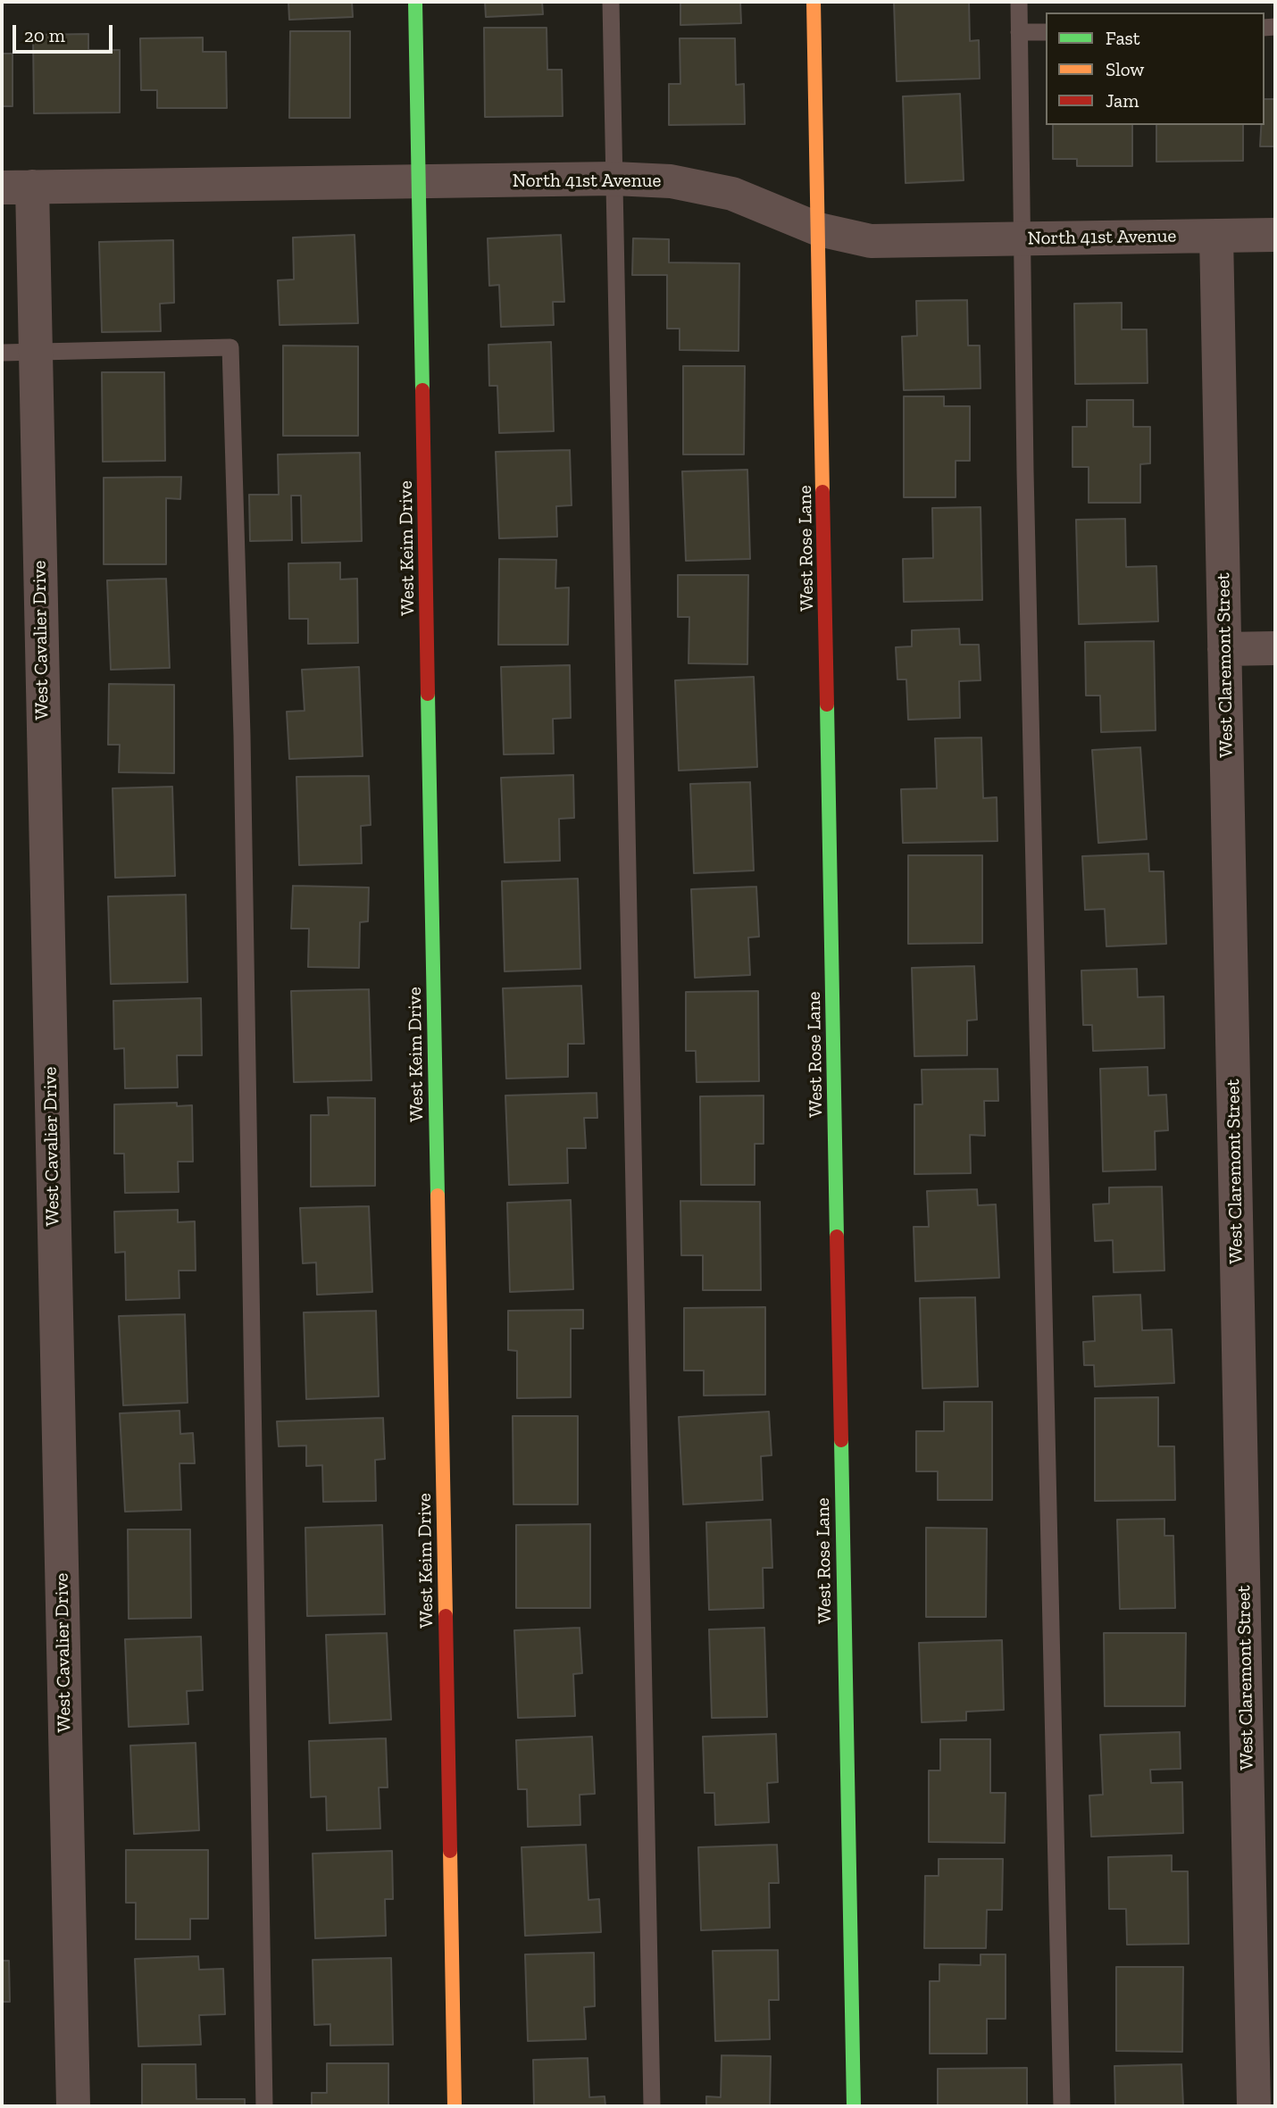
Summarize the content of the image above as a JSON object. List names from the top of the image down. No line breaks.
{"streets":{"street":["North 41st Avenue","West Keim Drive","West Rose Lane","West Cavalier Drive","West Claremont Street"]},"crossings":[["North 41st Avenue","West Keim Drive"],["North 41st Avenue","West Rose Lane"],["North 41st Avenue","West Cavalier Drive"],["North 41st Avenue","West Claremont Street"]],"legend":["Fast","Slow","Jam"],"scale_bar":"20 m"}
